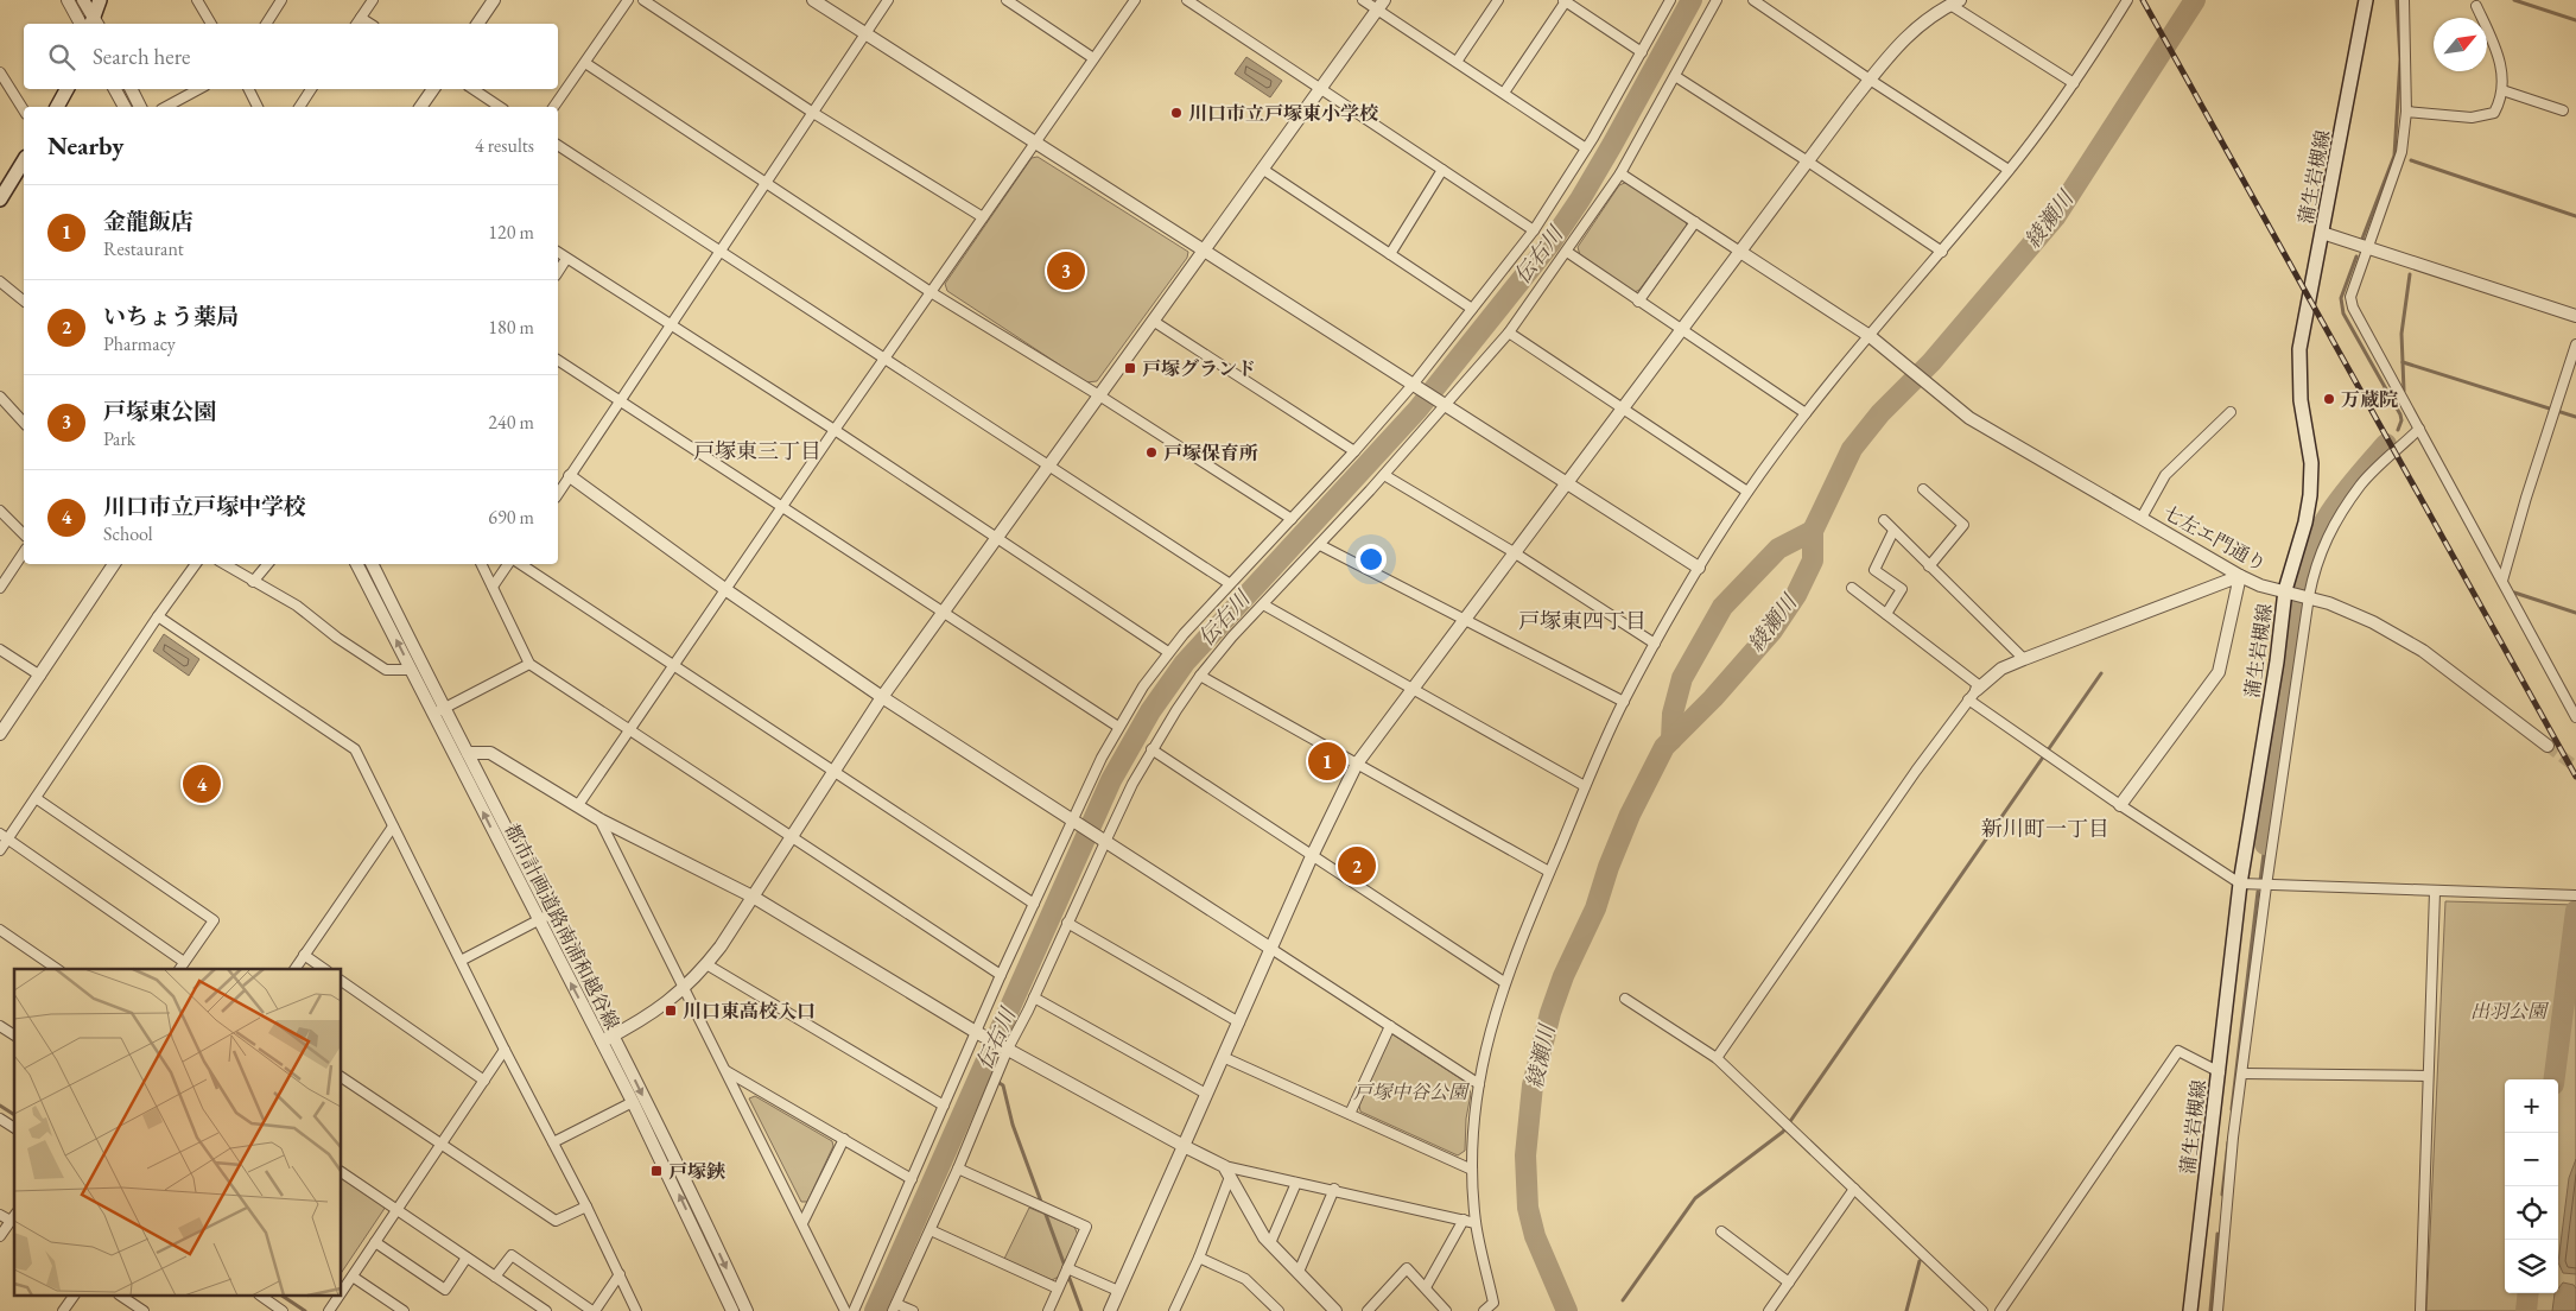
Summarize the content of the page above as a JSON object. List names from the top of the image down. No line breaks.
{"streets":{"main road":["蒲生岩槻線"],"street":["七左エ門通り","都市計画道路南浦和越谷線"]},"crossings":[["蒲生岩槻線","七左エ門通り"]],"districts":["戸塚東三丁目","戸塚東四丁目","新川町一丁目"],"water":["綾瀬川","伝右川"],"parks":["出羽公園","戸塚中谷公園"],"places":{"other":["川口市立戸塚東小学校","万蔵院","戸塚保育所"],"transit":["戸塚グランド","川口東高校入口","戸塚鋏"]},"north":"top right","page":{"search":"Search here","heading":["Nearby","4 results"],"list":[{"mark":"1","name":"金龍飯店","note":"Restaurant","value":"120 m"},{"mark":"2","name":"いちょう薬局","note":"Pharmacy","value":"180 m"},{"mark":"3","name":"戸塚東公園","note":"Park","value":"240 m"},{"mark":"4","name":"川口市立戸塚中学校","note":"School","value":"690 m"}],"pins":["3","1","4","2"],"map_buttons":["+","−"]}}
